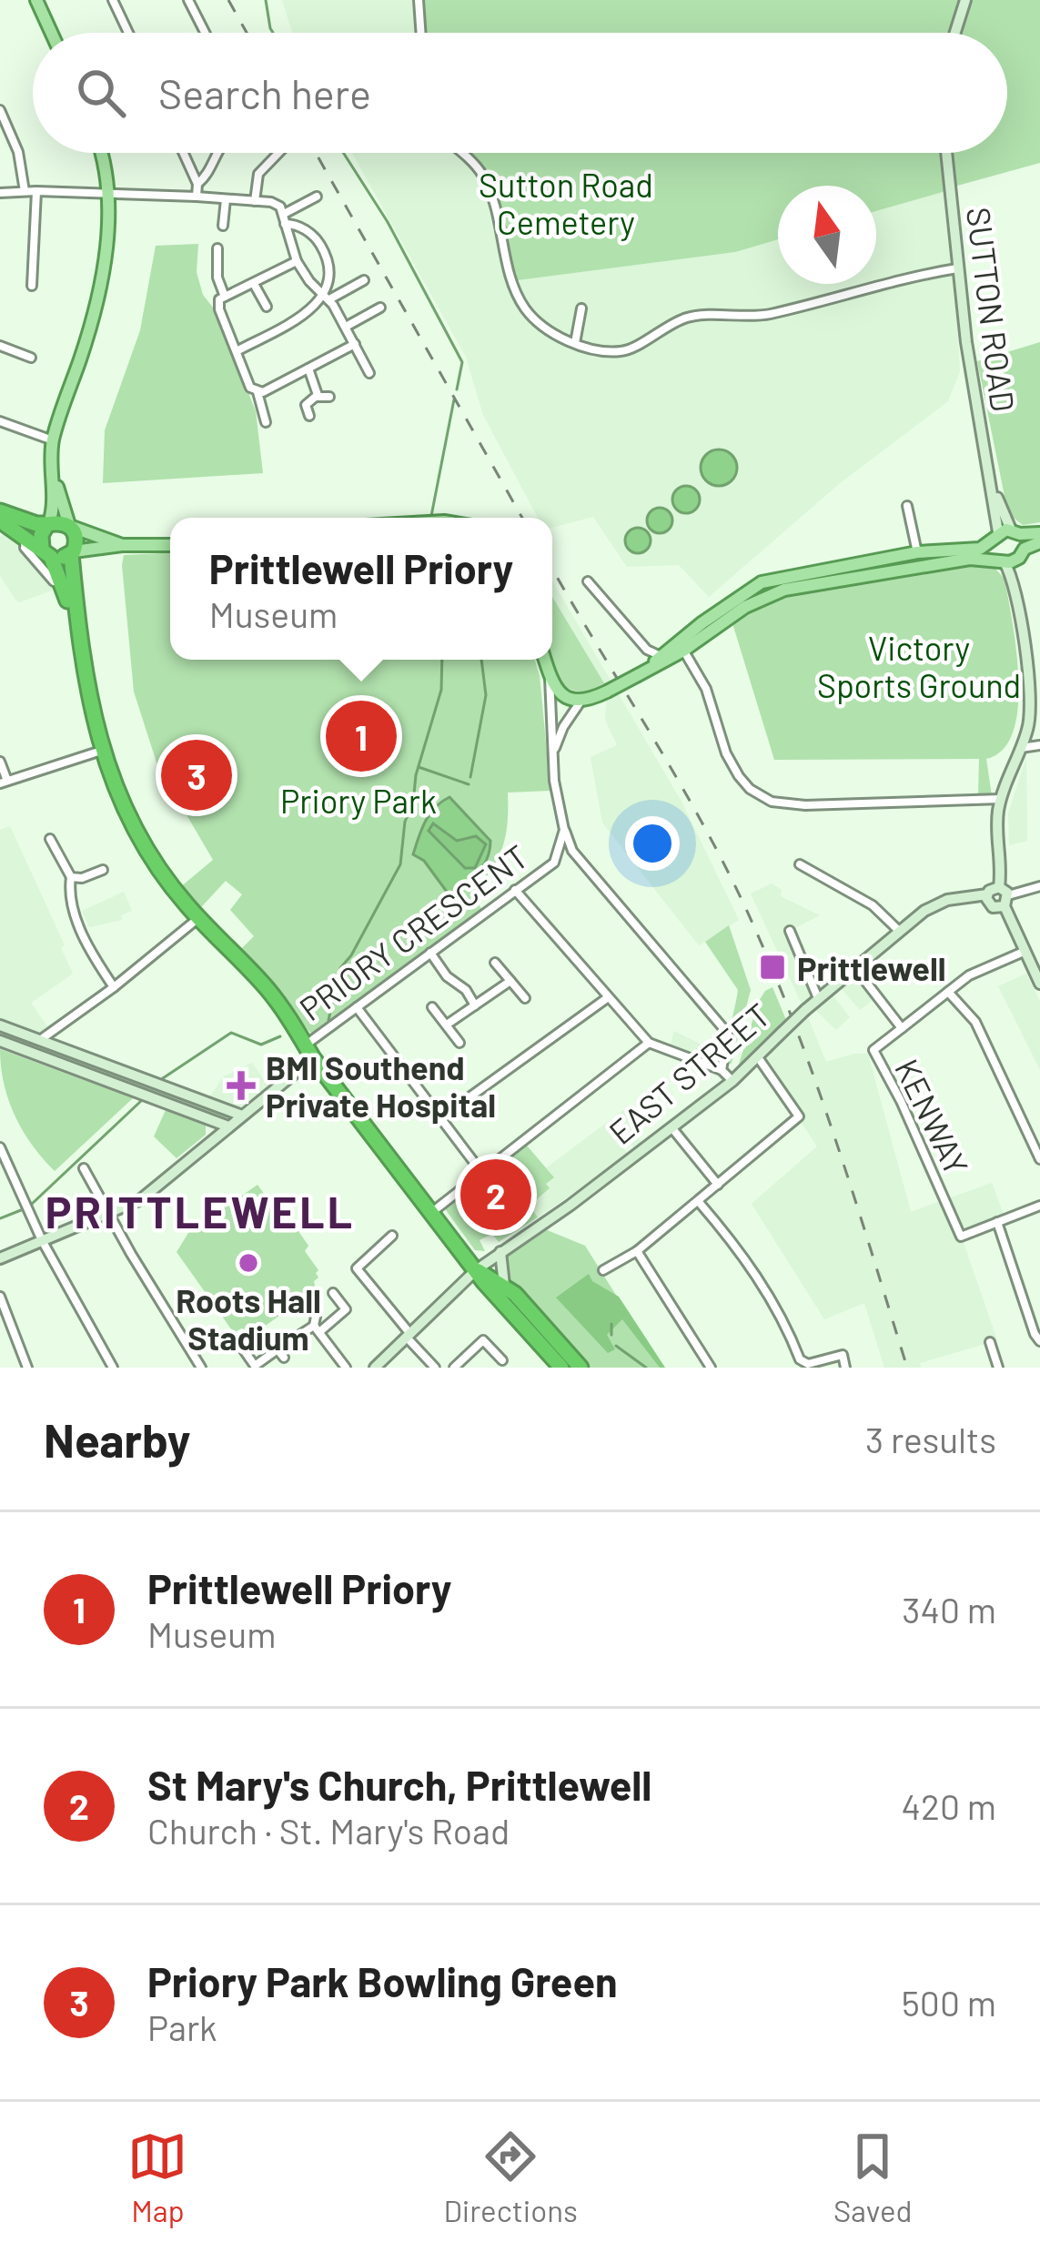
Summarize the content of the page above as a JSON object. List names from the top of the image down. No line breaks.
{"streets":{"main road":["PRIORY CRESCENT"],"street":["SUTTON ROAD","EAST STREET","KENWAY"]},"districts":["PRITTLEWELL"],"parks":["Sutton Road Cemetery","Victory Sports Ground","Priory Park"],"places":{"transit":["Prittlewell"],"health":["BMI Southend Private Hospital"],"other":["Roots Hall Stadium"]},"north":"top","page":{"search":"Search here","popup":["Prittlewell Priory","Museum"],"pins":["1","3","2"],"heading":["Nearby","3 results"],"list":[{"mark":"1","name":"Prittlewell Priory","note":"Museum","value":"340 m"},{"mark":"2","name":"St Mary's Church, Prittlewell","note":"Church · St. Mary's Road","value":"420 m"},{"mark":"3","name":"Priory Park Bowling Green","note":"Park","value":"500 m"}],"nav":["Map","Directions","Saved"]}}
